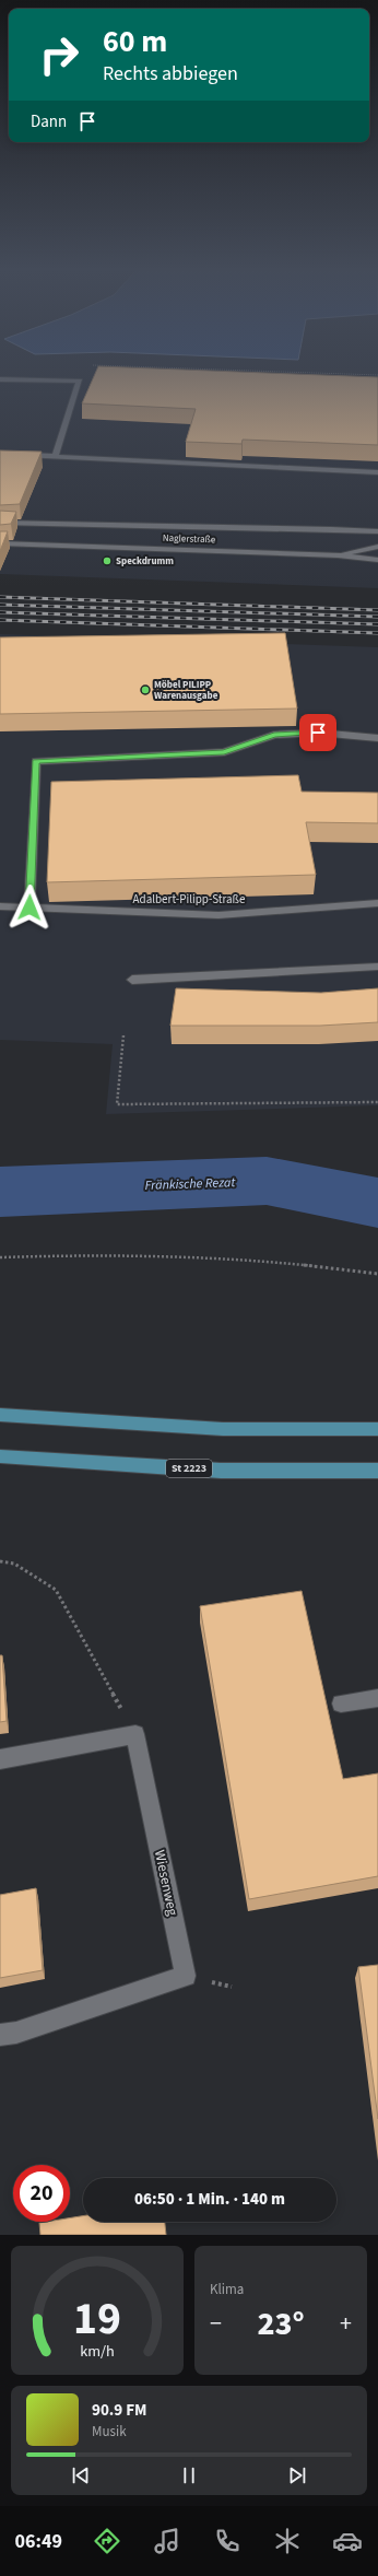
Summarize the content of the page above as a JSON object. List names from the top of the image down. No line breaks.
{"streets":{"main road":["St 2223"],"street":["Naglerstraße","Adalbert-Pilipp-Straße","Wiesenweg"]},"water":["Fränkische Rezat"],"places":["Speckdrumm","Möbel PILIPP Warenausgabe"],"page":{"turn":["60 m","Rechts abbiegen"],"then":"Dann","limit":"20","trip":"06:50 · 1 Min. · 140 m","tile":"Klima","heat":["−","23°","+"],"song":["90.9 FM","Musik"],"tabs":"06:49","gauge":["19","km/h"]}}
